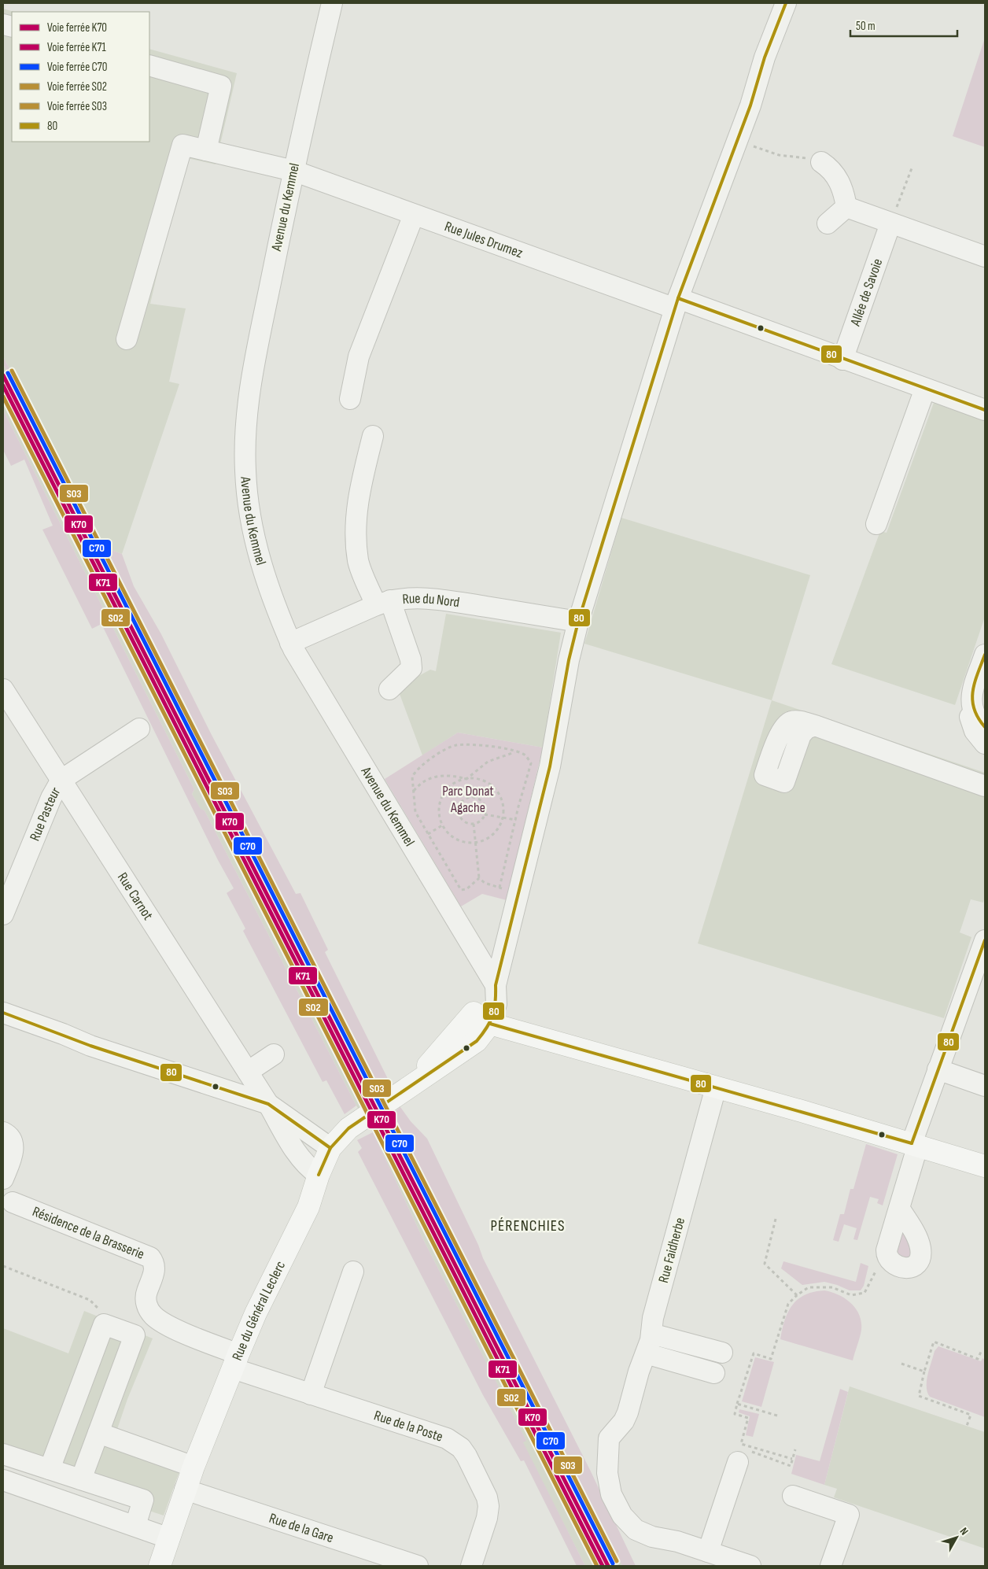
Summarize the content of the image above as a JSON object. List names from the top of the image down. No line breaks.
{"streets":{"main road":["Rue du Général Leclerc"],"street":["Avenue du Kemmel","Rue Jules Drumez","Allée de Savoie","Rue du Nord","Rue Pasteur","Rue Carnot","Résidence de la Brasserie","Rue Faidherbe","Rue de la Poste","Rue de la Gare"]},"crossings":[["Avenue du Kemmel","Rue Jules Drumez"],["Avenue du Kemmel","Rue du Nord"],["Rue Jules Drumez","Allée de Savoie"],["Rue Pasteur","Rue Carnot"],["Rue Carnot","Rue du Général Leclerc"],["Résidence de la Brasserie","Rue du Général Leclerc"],["Résidence de la Brasserie","Rue de la Poste"],["Rue du Général Leclerc","Rue de la Poste"],["Rue du Général Leclerc","Rue de la Gare"]],"districts":["PÉRENCHIES"],"parks":["Parc Donat Agache"],"lines":["transit line 80","rail line S03","rail line C70","rail line K70","rail line K71","rail line S02"],"legend":["Voie ferrée K70","Voie ferrée K71","Voie ferrée C70","Voie ferrée S02","Voie ferrée S03","80"],"scale_bar":"50 m","north":"top right"}
